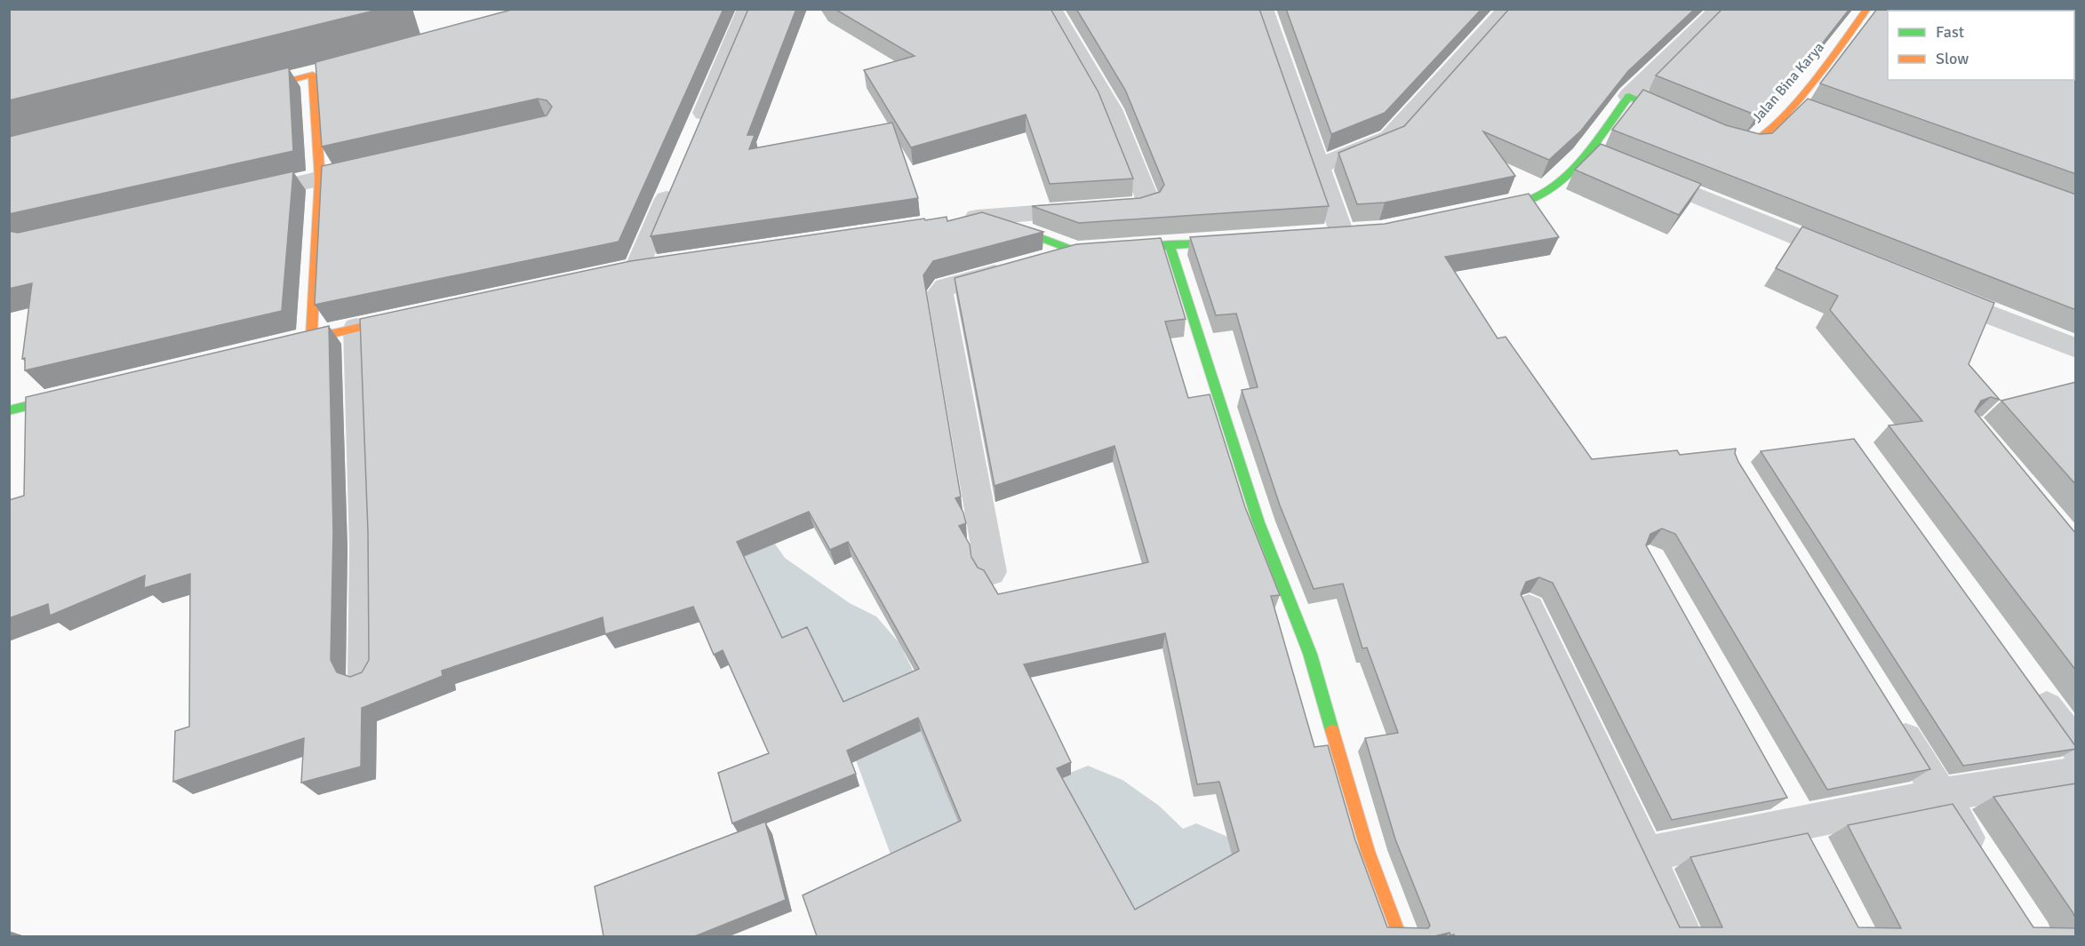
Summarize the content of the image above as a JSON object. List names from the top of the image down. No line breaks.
{"streets":{"street":["Jalan Bina Karya"]},"legend":["Fast","Slow"]}
